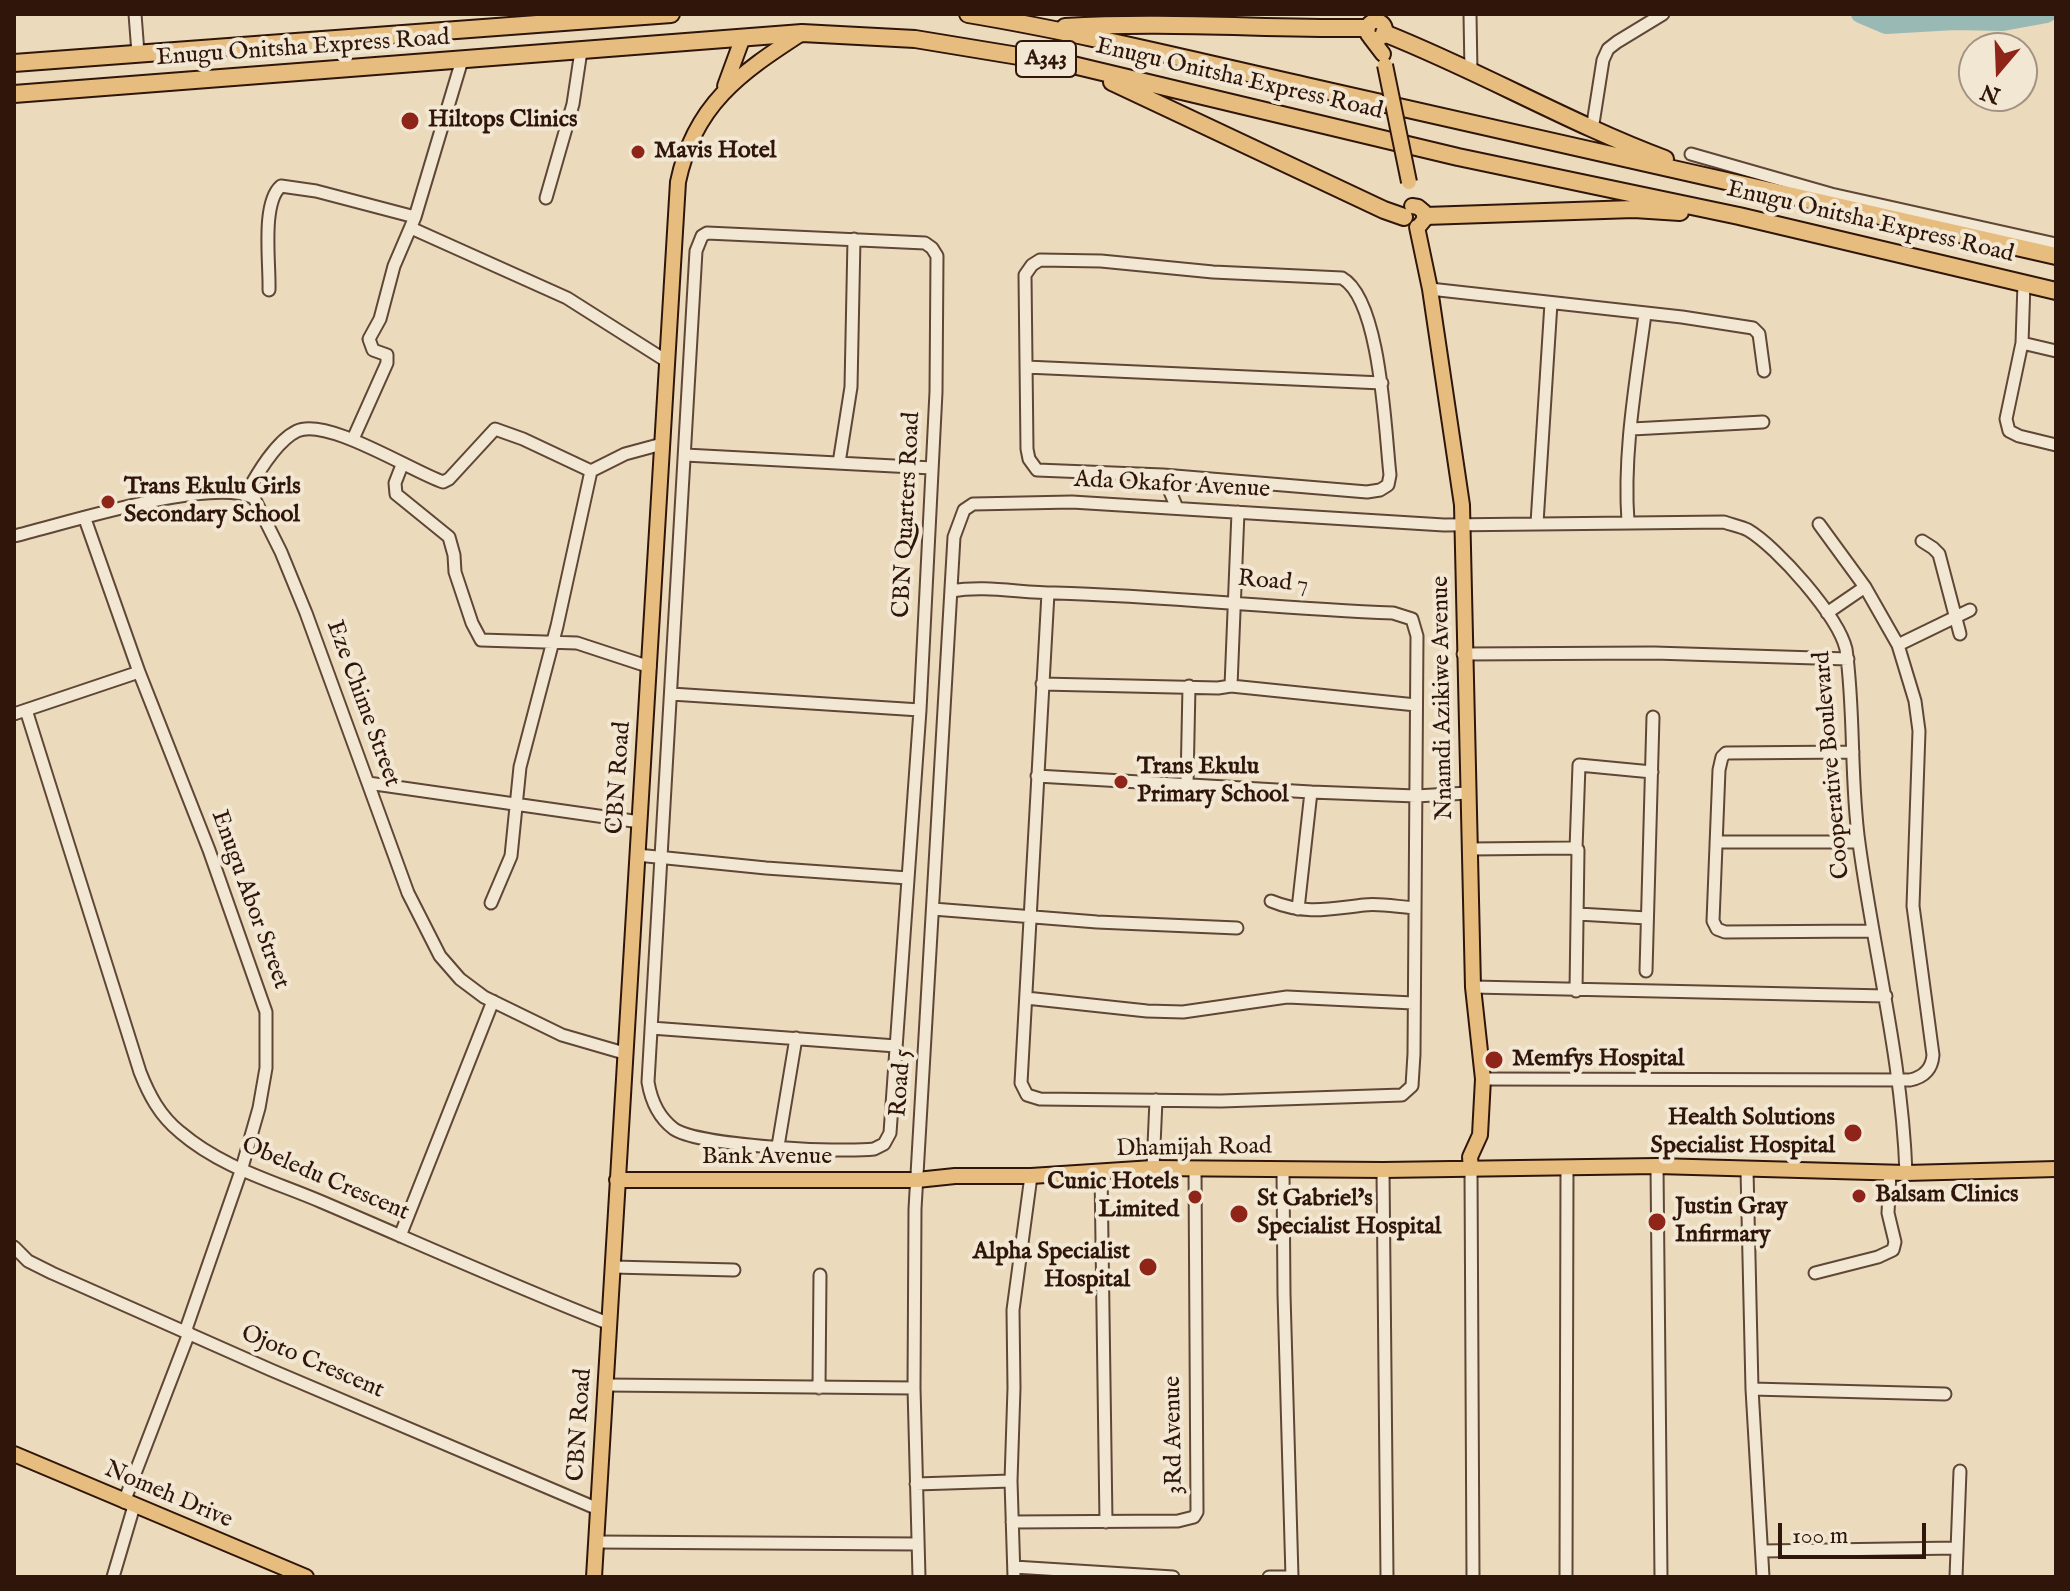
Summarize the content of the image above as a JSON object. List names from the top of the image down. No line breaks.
{"streets":{"highway":["Enugu Onitsha Express Road","A343"],"main road":["Nnamdi Azikiwe Avenue","CBN Road","Dhamijah Road","Bank Avenue","Nomeh Drive"],"street":["Ada Okafor Avenue","CBN Quarters Road","Road 7","Eze Chime Street","Cooperative Boulevard","Enugu Abor Street","Road 5","Obeledu Crescent","Ojoto Crescent","3Rd Avenue"]},"crossings":[["Enugu Onitsha Express Road","CBN Road"],["Ada Okafor Avenue","Road 7"],["Ada Okafor Avenue","Nnamdi Azikiwe Avenue"],["Ada Okafor Avenue","Cooperative Boulevard"],["Ada Okafor Avenue","Road 5"],["Road 7","Road 5"],["Nnamdi Azikiwe Avenue","Cooperative Boulevard"],["Nnamdi Azikiwe Avenue","Dhamijah Road"],["Eze Chime Street","CBN Road"],["Cooperative Boulevard","Dhamijah Road"],["CBN Road","Bank Avenue"],["CBN Road","Obeledu Crescent"],["CBN Road","Ojoto Crescent"],["Enugu Abor Street","Obeledu Crescent"],["Enugu Abor Street","Ojoto Crescent"],["Enugu Abor Street","Nomeh Drive"],["Road 5","Dhamijah Road"],["Road 5","Bank Avenue"],["Dhamijah Road","Bank Avenue"],["Dhamijah Road","3Rd Avenue"]],"places":["Hiltops Clinics","Mavis Hotel","Trans Ekulu Girls Secondary School","Trans Ekulu Primary School","Memfys Hospital","Health Solutions Specialist Hospital","Balsam Clinics","Cunic Hotels Limited","St Gabriel's Specialist Hospital","Justin Gray Infirmary","Alpha Specialist Hospital"],"scale_bar":"100 m","north":"bottom"}
